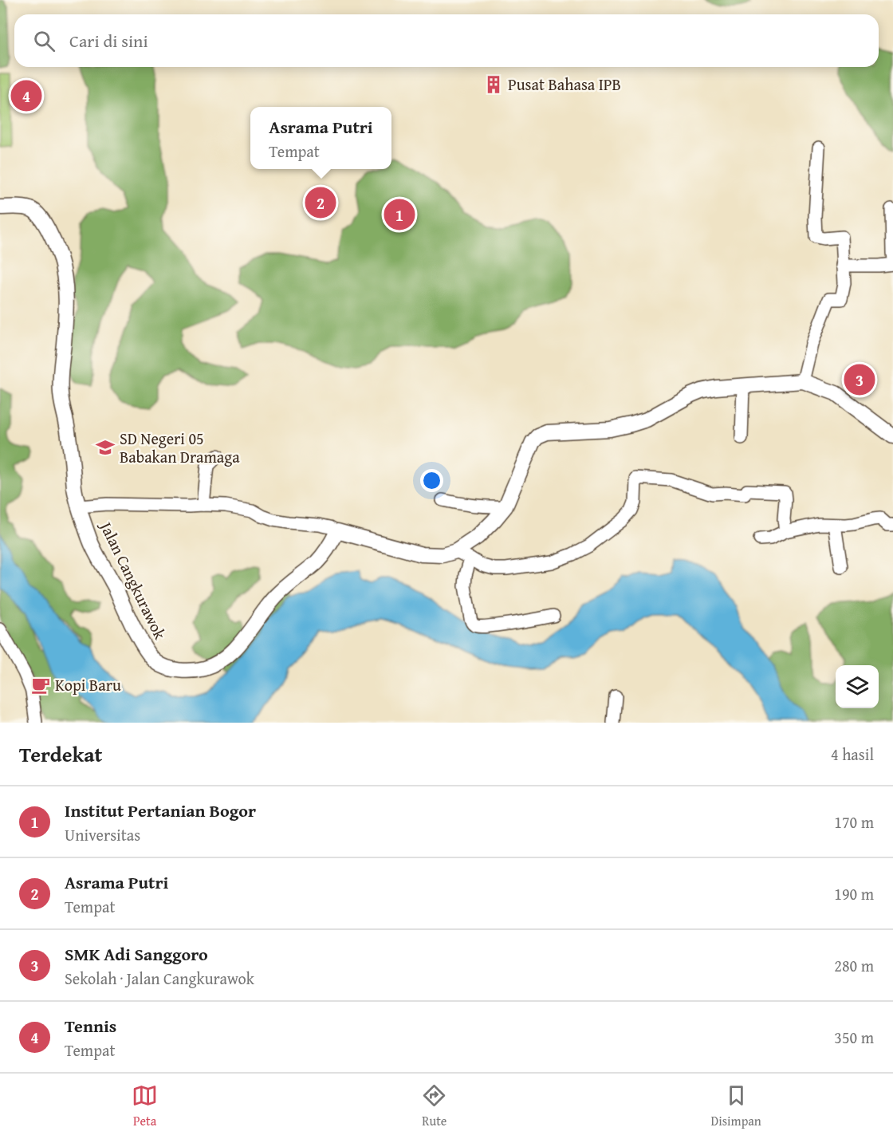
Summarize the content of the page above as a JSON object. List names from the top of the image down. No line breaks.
{"streets":{"street":["Jalan Cangkurawok"]},"places":{"building":["Pusat Bahasa IPB"],"school or university":["SD Negeri 05 Babakan Dramaga"],"cafe":["Kopi Baru"]},"page":{"search":"Cari di sini","pins":["4","2","1","3"],"popup":["Asrama Putri","Tempat"],"heading":["Terdekat","4 hasil"],"list":[{"mark":"1","name":"Institut Pertanian Bogor","note":"Universitas","value":"170 m"},{"mark":"2","name":"Asrama Putri","note":"Tempat","value":"190 m"},{"mark":"3","name":"SMK Adi Sanggoro","note":"Sekolah · Jalan Cangkurawok","value":"280 m"},{"mark":"4","name":"Tennis","note":"Tempat","value":"350 m"}],"nav":["Peta","Rute","Disimpan"]}}
